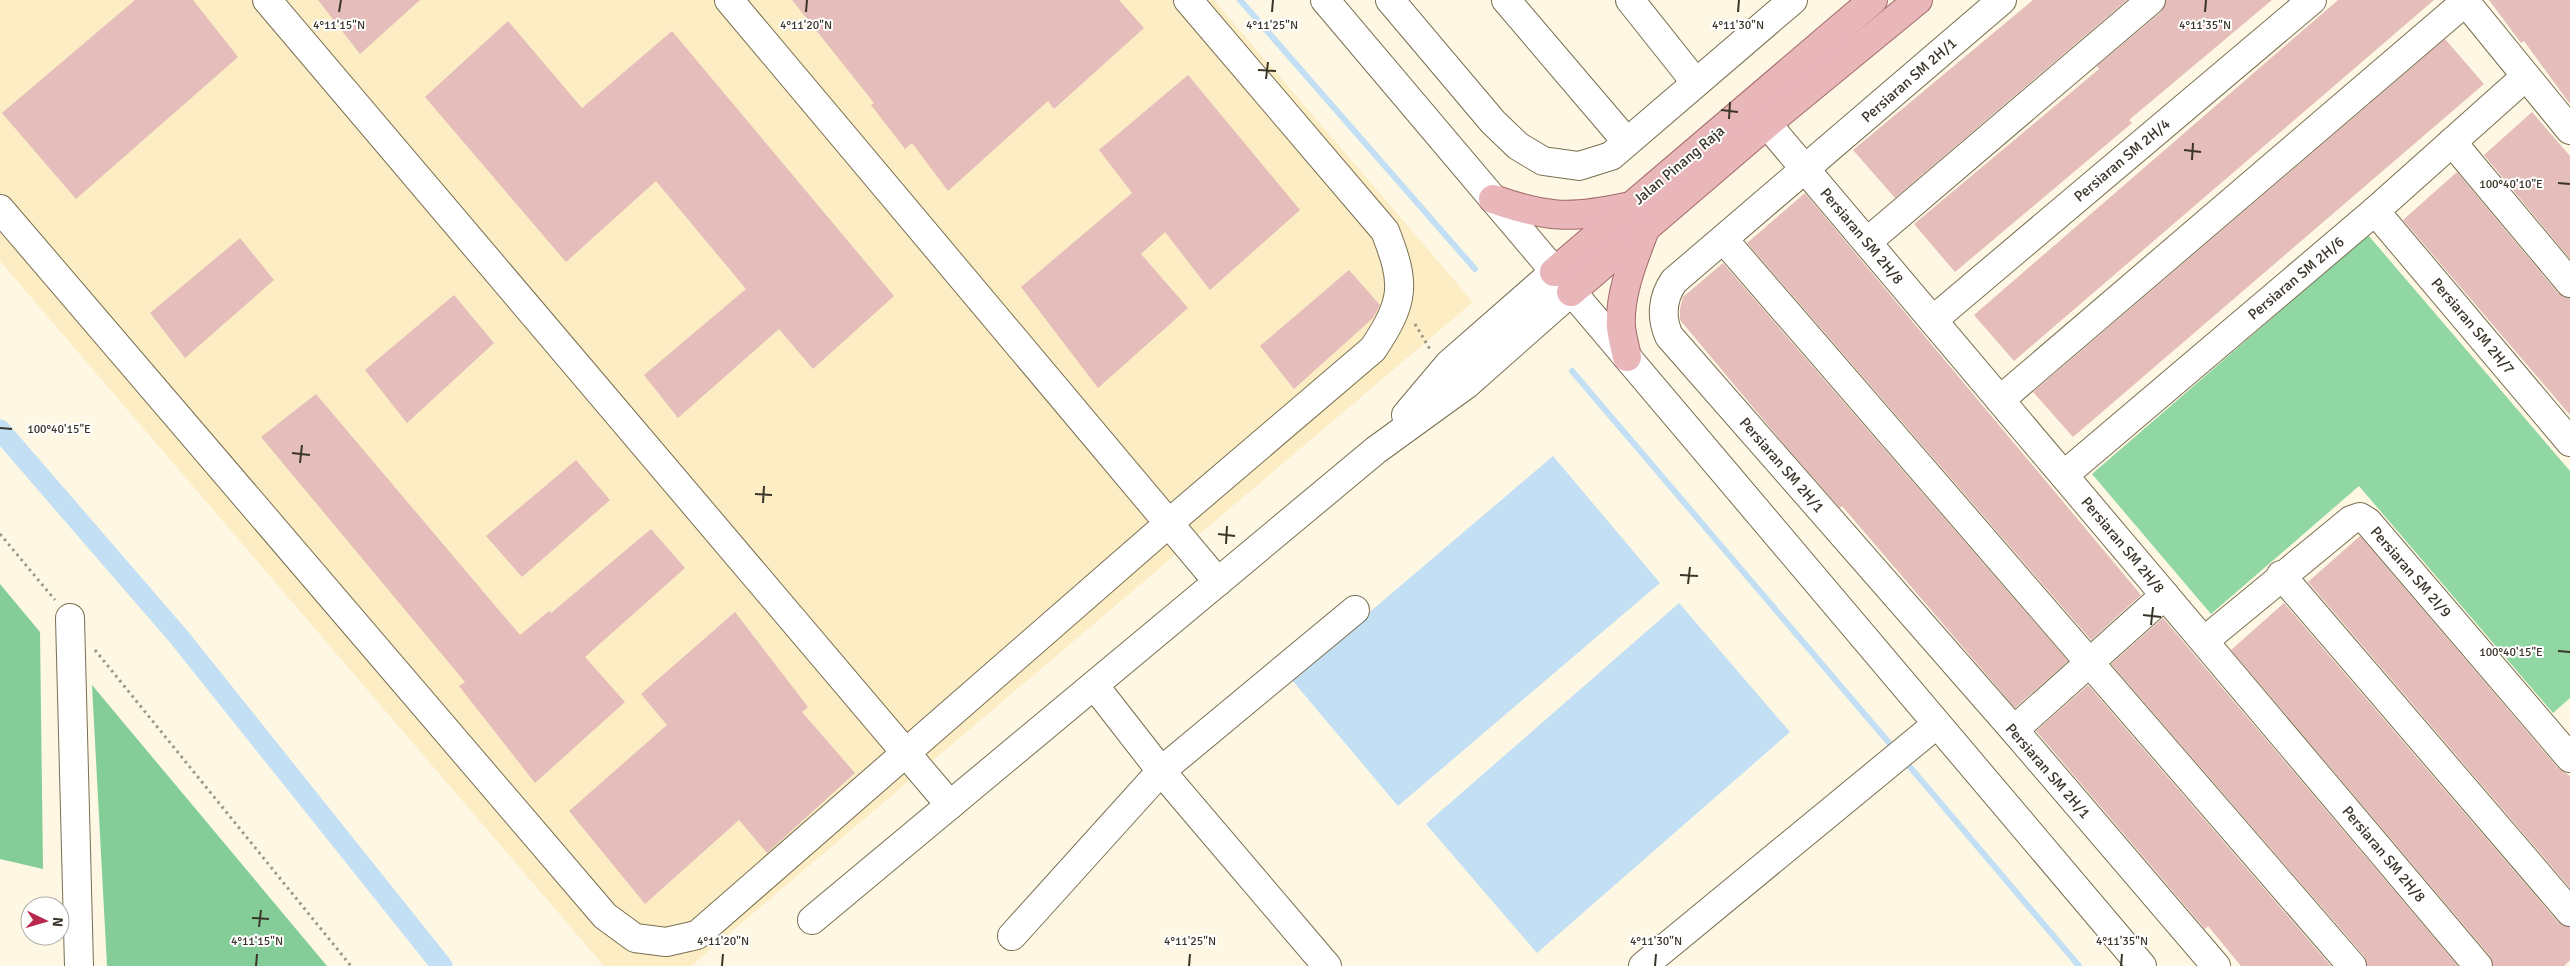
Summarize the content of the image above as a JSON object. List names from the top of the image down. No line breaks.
{"streets":{"main road":["Jalan Pinang Raja"],"street":["Persiaran SM 2H/1","Persiaran SM 2H/4","Persiaran SM 2H/8","Persiaran SM 2H/6","Persiaran SM 2H/7","Persiaran SM 2I/9"]},"crossings":[["Persiaran SM 2H/1","Persiaran SM 2H/8"],["Persiaran SM 2H/4","Persiaran SM 2H/8"],["Persiaran SM 2H/8","Persiaran SM 2H/6"],["Persiaran SM 2H/8","Persiaran SM 2I/9"],["Persiaran SM 2H/6","Persiaran SM 2H/7"]],"north":"right","coordinates":["4°11'15\"N","4°11'20\"N","4°11'25\"N","4°11'30\"N","4°11'35\"N","100°40'10\"E","100°40'15\"E"]}
